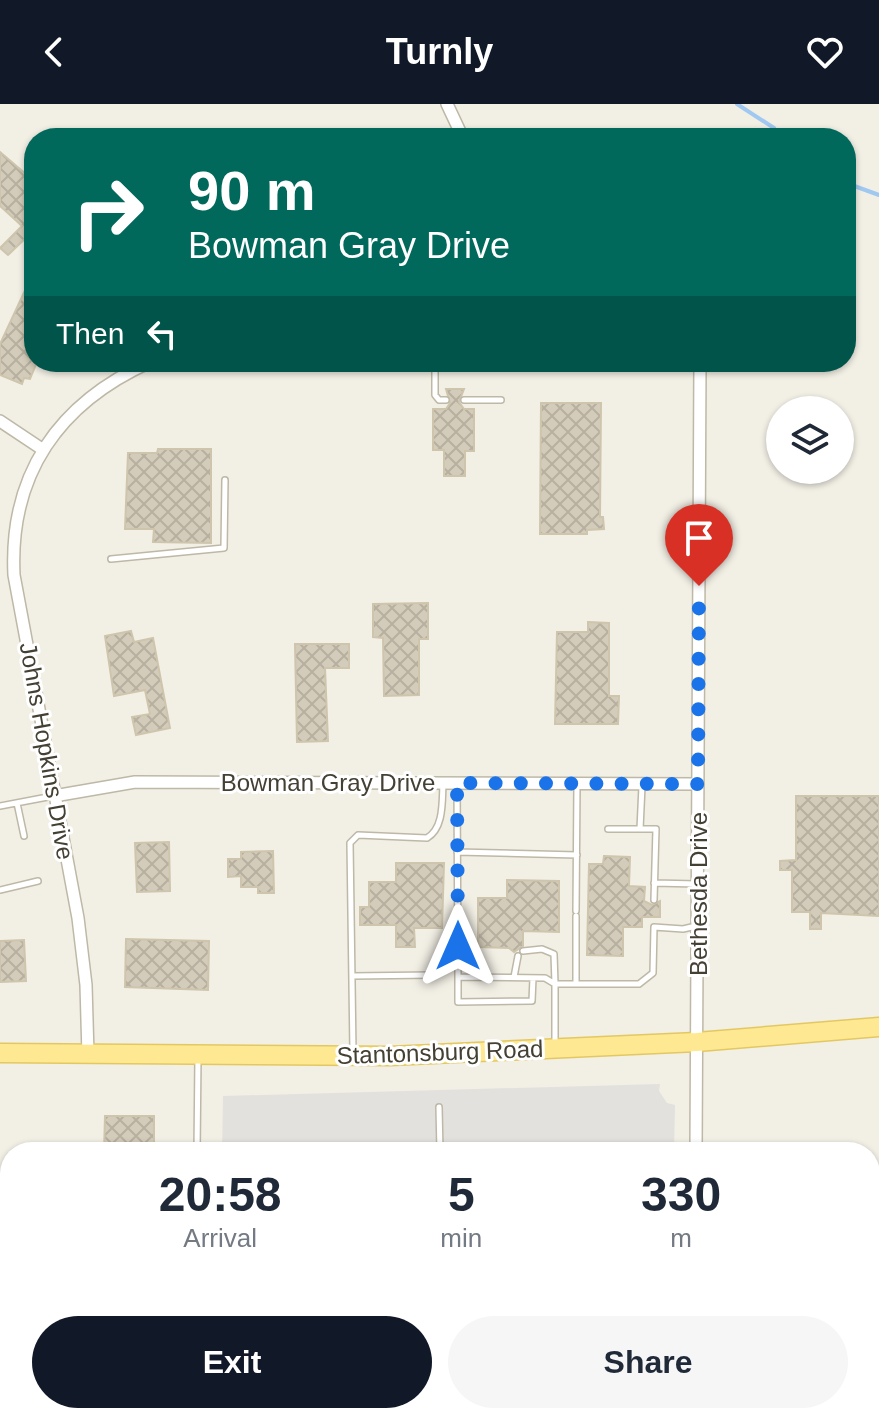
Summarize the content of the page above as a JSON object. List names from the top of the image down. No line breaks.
{"streets":{"main road":["Stantonsburg Road"],"street":["Johns Hopkins Drive","Bowman Gray Drive","Bethesda Drive"]},"crossings":[["Johns Hopkins Drive","Bowman Gray Drive"],["Johns Hopkins Drive","Stantonsburg Road"],["Bowman Gray Drive","Bethesda Drive"],["Bethesda Drive","Stantonsburg Road"]],"page":{"header":"Turnly","turn":["90 m","Bowman Gray Drive"],"then":"Then","eta":["20:58","Arrival","5","min","330","m"],"buttons":["Exit","Share"]}}
